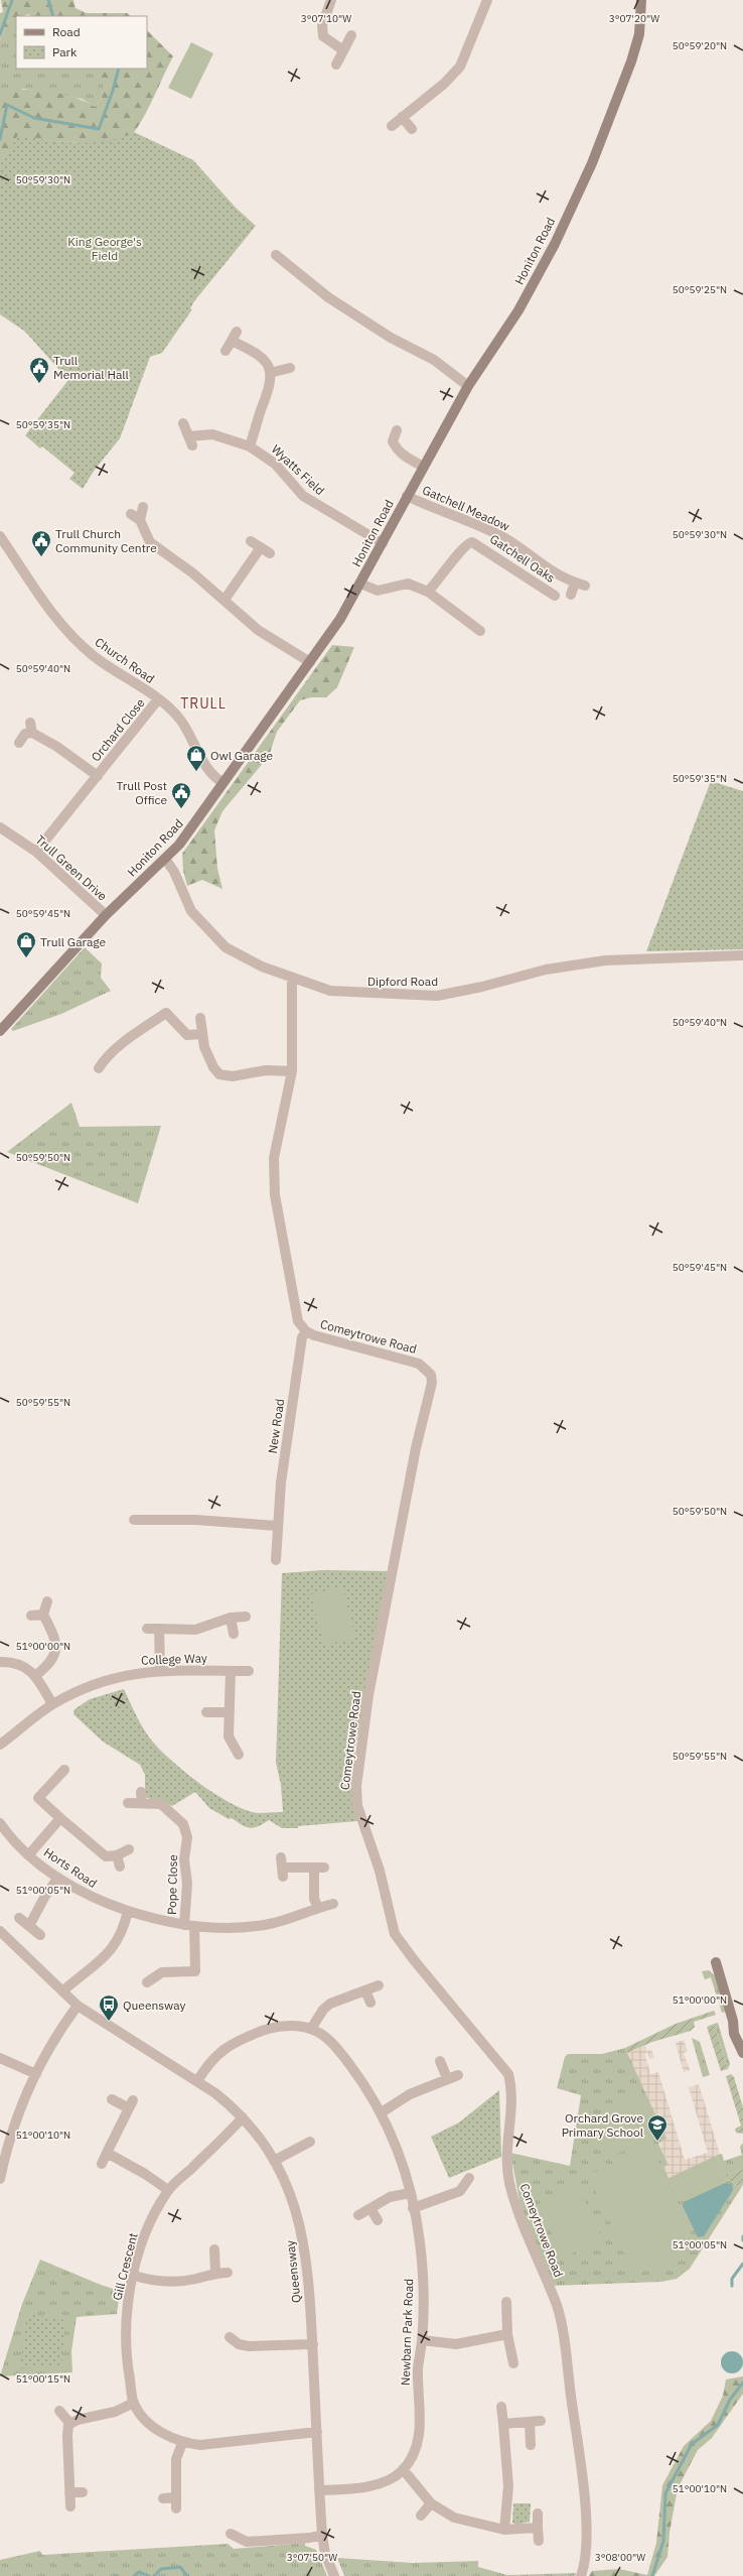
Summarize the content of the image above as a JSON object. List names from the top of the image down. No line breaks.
{"streets":{"street":["Honiton Road","Wyatts Field","Gatchell Meadow","Gatchell Oaks","Church Road","Orchard Close","Trull Green Drive","Dipford Road","Comeytrowe Road","New Road","College Way","Horts Road","Pope Close","Gill Crescent","Queensway","Newbarn Park Road"]},"crossings":[["Honiton Road","Wyatts Field"],["Honiton Road","Gatchell Meadow"],["Honiton Road","Church Road"],["Honiton Road","Trull Green Drive"],["Honiton Road","Dipford Road"],["Church Road","Orchard Close"],["Orchard Close","Trull Green Drive"],["Dipford Road","Comeytrowe Road"],["Comeytrowe Road","New Road"],["Horts Road","Pope Close"],["Gill Crescent","Queensway"],["Queensway","Newbarn Park Road"]],"districts":["TRULL"],"parks":["King George's Field"],"places":{"public building":["Trull Memorial Hall","Trull Church Community Centre","Trull Post Office"],"shop":["Owl Garage","Trull Garage"],"bus stop":["Queensway"],"school or university":["Orchard Grove Primary School"]},"legend":["Road","Park"],"coordinates":["3°07'10\"W","3°07'20\"W","50°59'20\"N","50°59'30\"N","50°59'25\"N","50°59'35\"N","50°59'40\"N","50°59'45\"N","50°59'50\"N","50°59'55\"N","51°00'00\"N","51°00'05\"N","51°00'10\"N","51°00'15\"N","3°07'50\"W","3°08'00\"W"]}
